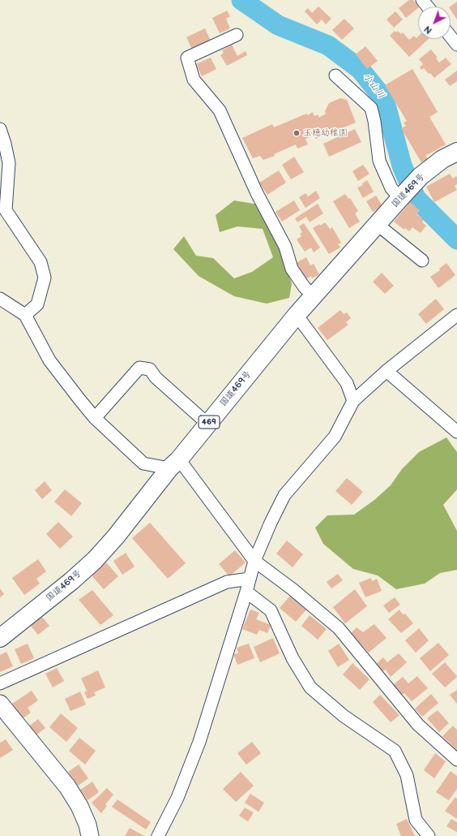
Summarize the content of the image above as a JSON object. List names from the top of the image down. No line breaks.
{"streets":{"highway":["国道469号","469"]},"water":["小山川"],"places":["玉穂幼稚園"],"north":"bottom left"}
